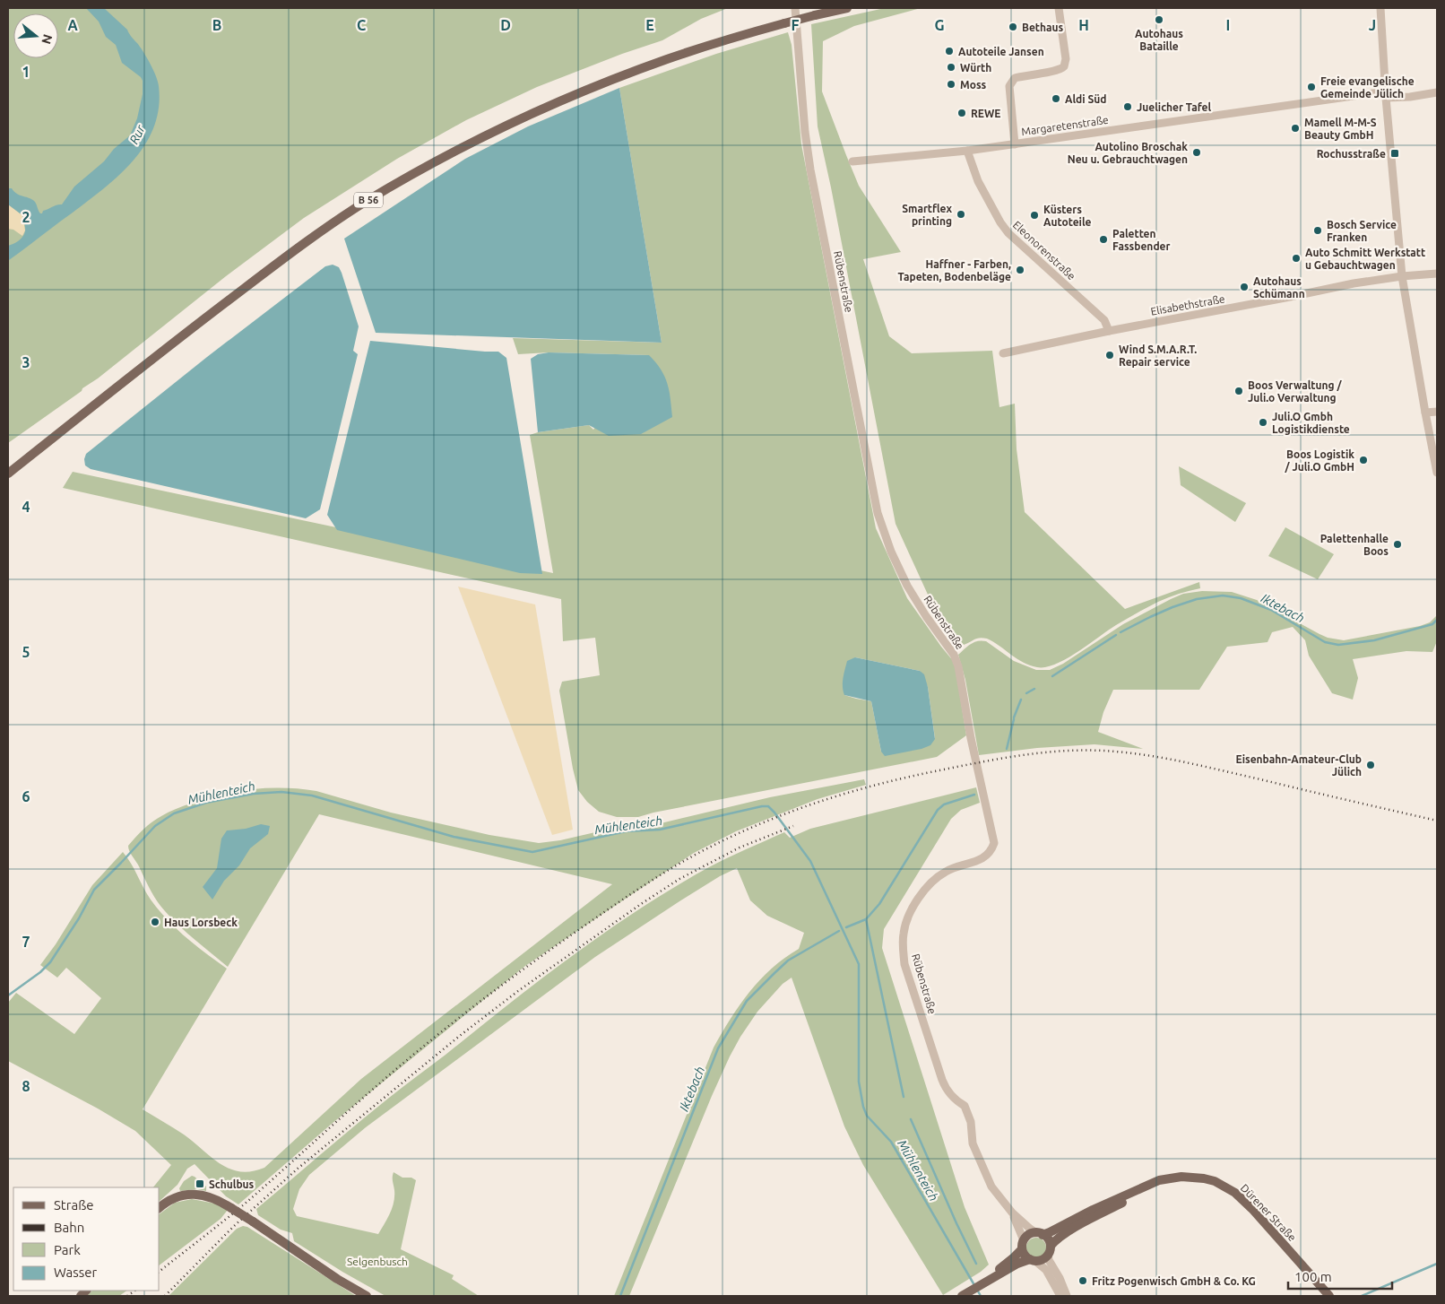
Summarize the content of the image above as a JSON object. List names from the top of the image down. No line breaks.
{"streets":{"main road":["B 56","Dürener Straße"],"street":["Margaretenstraße","Eleonorenstraße","Rübenstraße","Elisabethstraße"]},"crossings":[["Margaretenstraße","Eleonorenstraße"],["Eleonorenstraße","Elisabethstraße"],["Rübenstraße","Dürener Straße"]],"water":["Rur","Iktebach","Mühlenteich"],"parks":["Selgenbusch"],"places":{"other":["Autohaus Bataille","Bethaus","Autoteile Jansen","Würth","Moss","Freie evangelische Gemeinde Jülich","Aldi Süd","Juelicher Tafel","REWE","Mamell M-M-S Beauty GmbH","Autolino Broschak Neu u. Gebrauchtwagen","Smartflex printing","Küsters Autoteile","Bosch Service Franken","Paletten Fassbender","Auto Schmitt Werkstatt u Gebauchtwagen","Haffner - Farben, Tapeten, Bodenbeläge","Autohaus Schümann","Wind S.M.A.R.T. Repair service","Boos Verwaltung / Juli.o Verwaltung","Juli.O Gmbh Logistikdienste","Boos Logistik / Juli.O GmbH","Palettenhalle Boos","Eisenbahn-Amateur-Club Jülich","Haus Lorsbeck","Fritz Pogenwisch GmbH & Co. KG"],"transit":["Rochusstraße","Schulbus"]},"legend":["Straße","Bahn","Park","Wasser"],"scale_bar":"100 m","north":"right","grid":{"columns":["A","B","C","D","E","F","G","H","I","J"],"rows":["1","2","3","4","5","6","7","8"]}}
